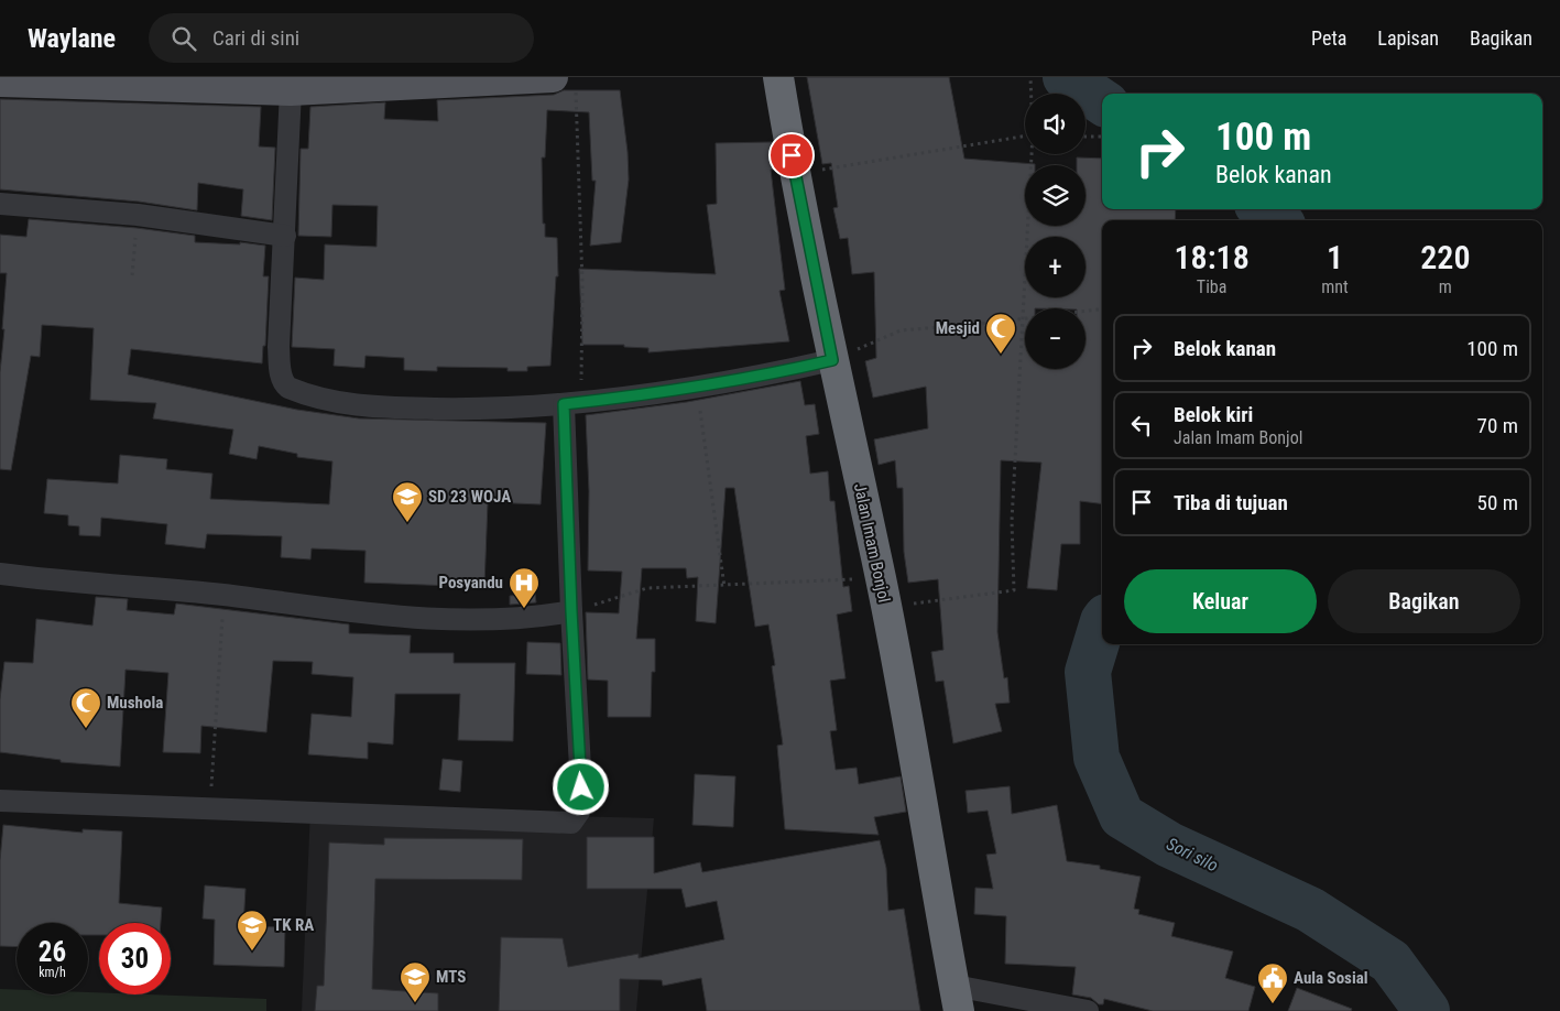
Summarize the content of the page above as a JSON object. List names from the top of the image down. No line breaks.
{"streets":{"highway":["Jalan Imam Bonjol"]},"water":["Sori silo"],"places":{"mosque":["Mesjid","Mushola"],"school or university":["SD 23 WOJA","TK RA","MTS"],"hospital":["Posyandu"],"public building":["Aula Sosial"]},"page":{"header":"Waylane","search":"Cari di sini","nav":["Peta","Lapisan","Bagikan"],"map_buttons":["+","−"],"turn":["100 m","Belok kanan"],"eta":["18:18","Tiba","1","mnt","220","m"],"list":[{"name":"Belok kanan","value":"100 m"},{"name":"Belok kiri","note":"Jalan Imam Bonjol","value":"70 m"},{"name":"Tiba di tujuan","value":"50 m"}],"buttons":["Keluar","Bagikan"],"speed":"26 km/h","limit":"30"}}
